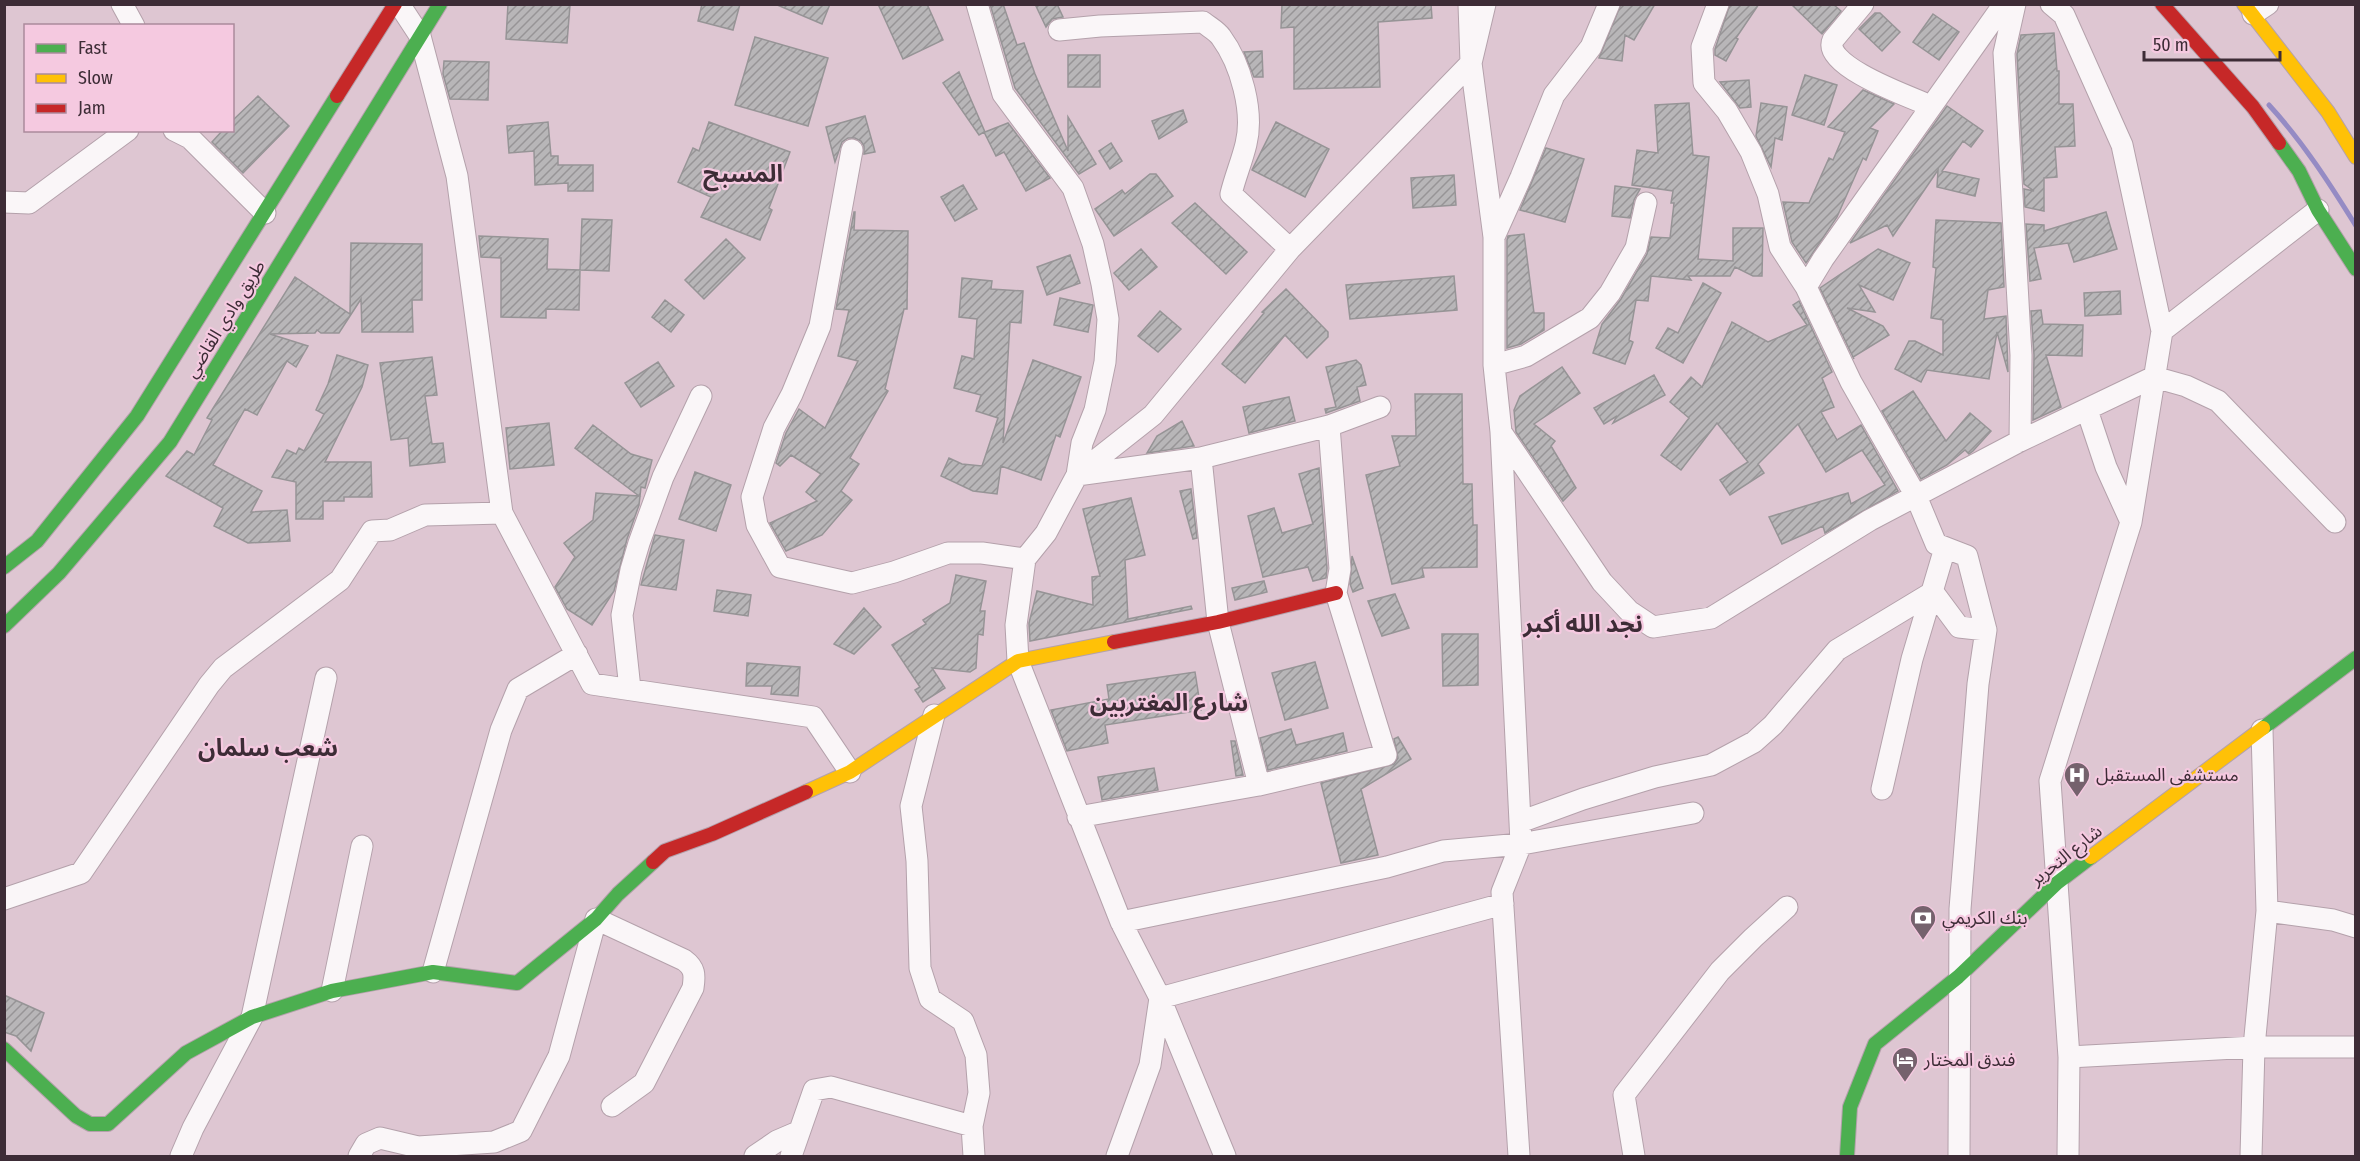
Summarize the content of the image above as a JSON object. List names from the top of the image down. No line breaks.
{"streets":{"main road":["طريق وادي القاضي","شارع التحرير"]},"districts":["المسبح","نجد الله أكبر","شارع المغتربين","شعب سلمان"],"places":{"hospital":["مستشفى المستقبل"],"bank":["بنك الكريمي"],"hotel":["فندق المختار"]},"legend":["Fast","Slow","Jam"],"scale_bar":"50 m"}
